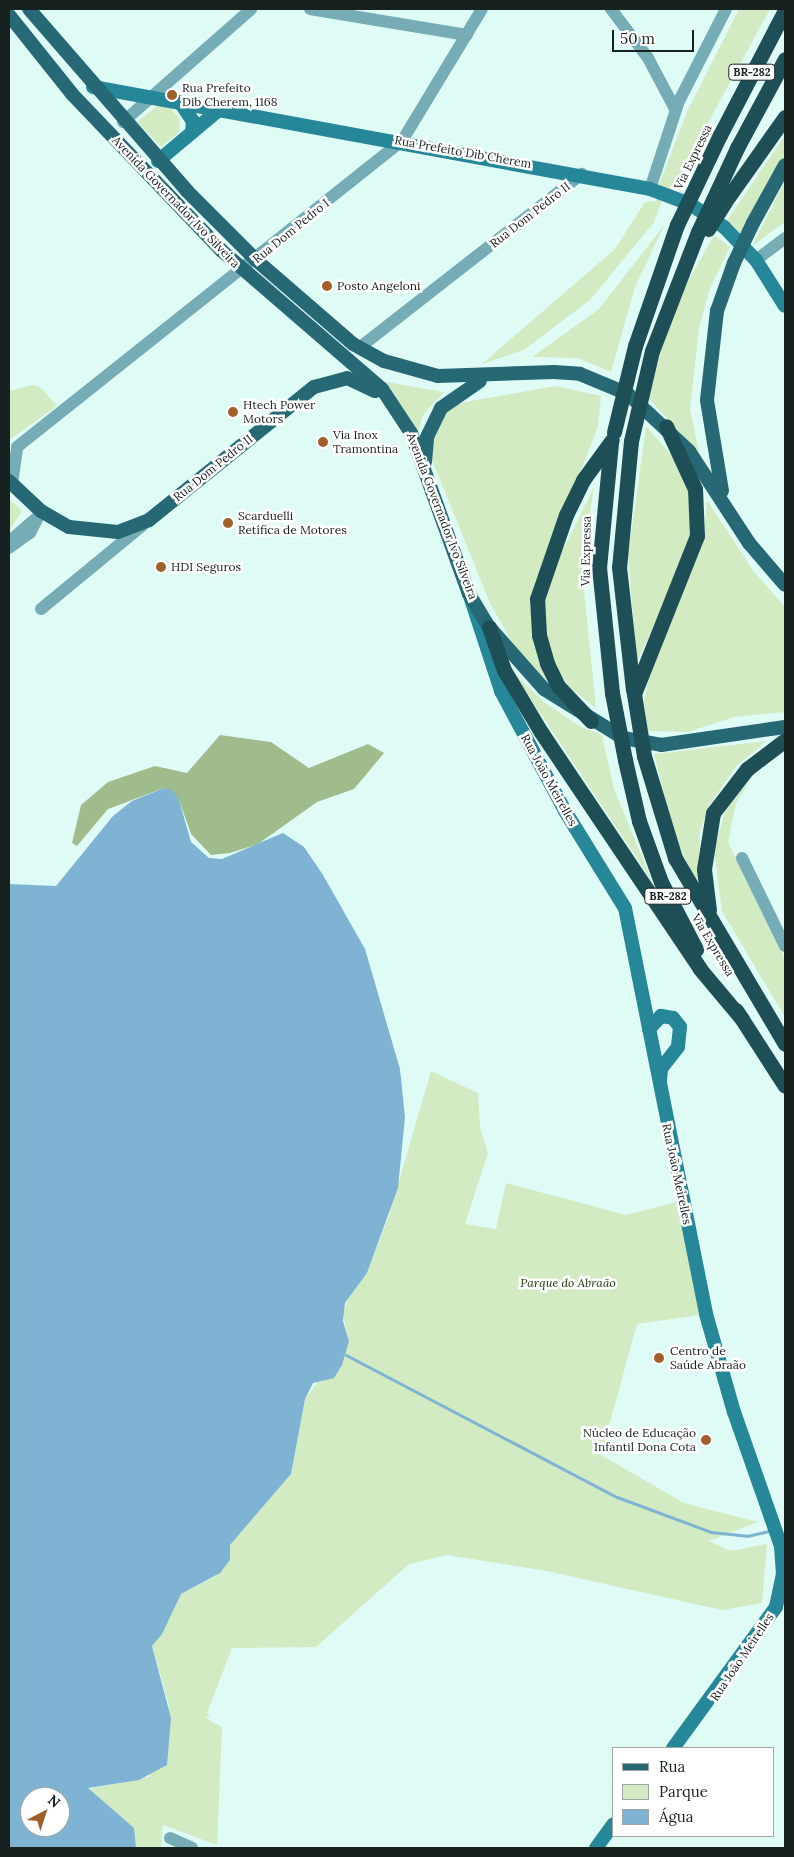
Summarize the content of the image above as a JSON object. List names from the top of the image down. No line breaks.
{"streets":{"highway":["BR-282","Via Expressa"],"main road":["Rua Prefeito Dib Cherem","Avenida Governador Ivo Silveira","Rua Dom Pedro II","Rua João Meirelles"],"street":["Rua Dom Pedro I"]},"crossings":[["Rua Prefeito Dib Cherem","Avenida Governador Ivo Silveira"],["Rua Prefeito Dib Cherem","Rua Dom Pedro II"],["Rua Prefeito Dib Cherem","Rua Dom Pedro I"],["Avenida Governador Ivo Silveira","Rua Dom Pedro II"],["Avenida Governador Ivo Silveira","Rua Dom Pedro I"],["Avenida Governador Ivo Silveira","Rua João Meirelles"]],"parks":["Parque do Abraão"],"places":["Rua Prefeito Dib Cherem, 1168","Posto Angeloni","Htech Power Motors","Via Inox Tramontina","Scarduelli Retífica de Motores","HDI Seguros","Centro de Saúde Abraão","Núcleo de Educação Infantil Dona Cota"],"legend":["Rua","Parque","Água"],"scale_bar":"50 m","north":"top right"}
